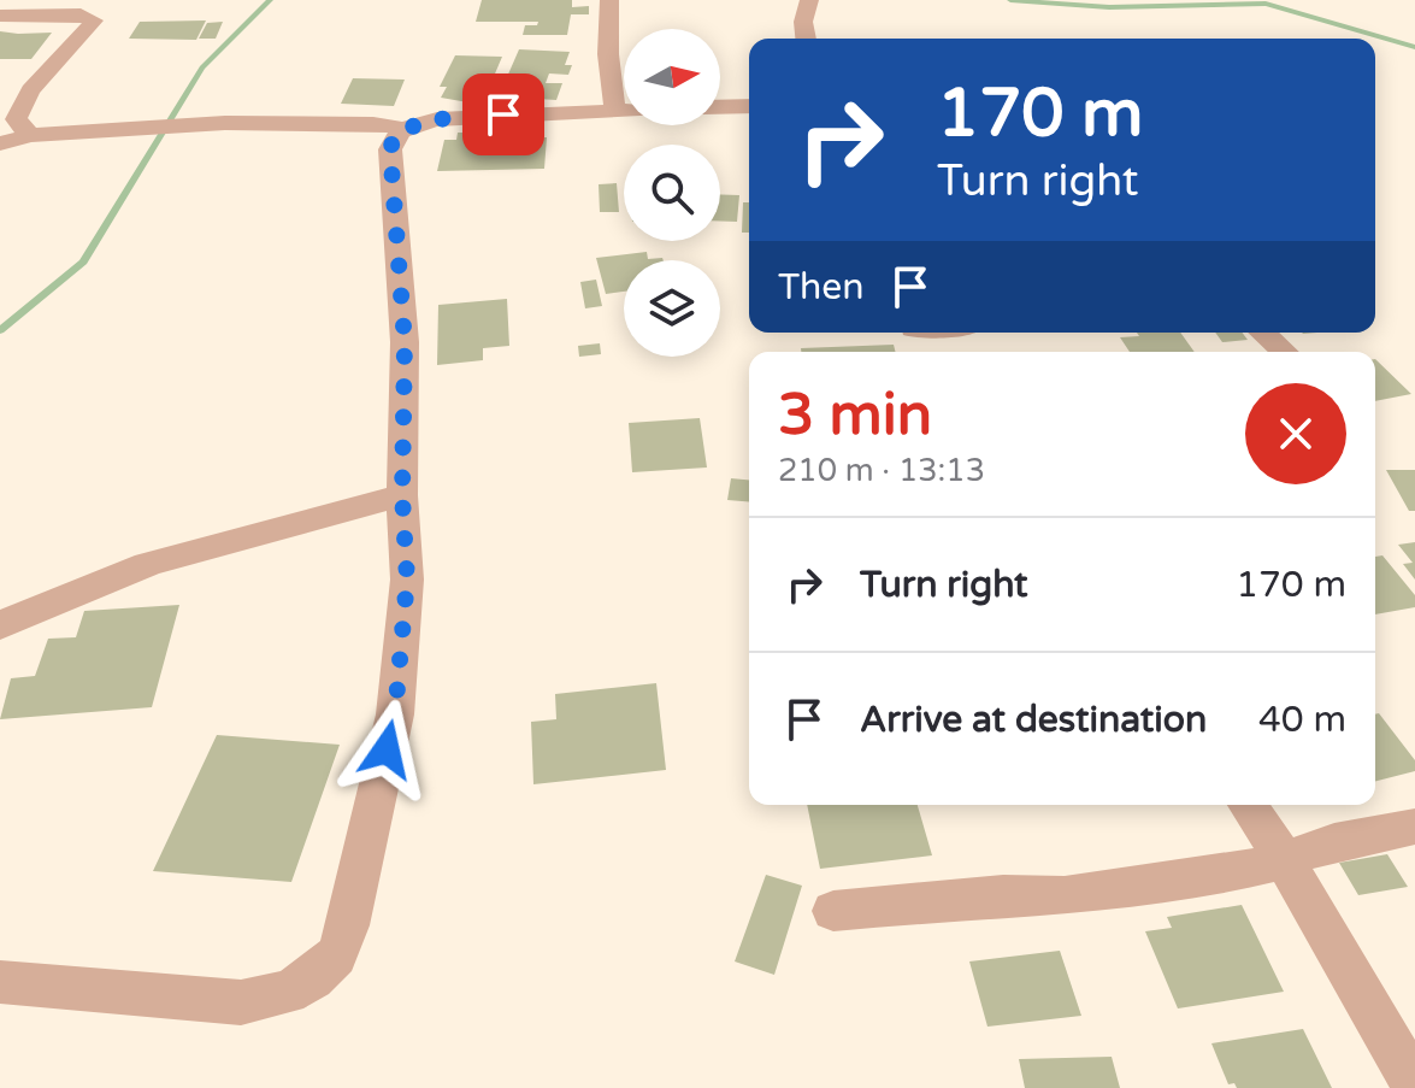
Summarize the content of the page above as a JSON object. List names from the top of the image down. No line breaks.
{"north":"right","page":{"turn":["170 m","Turn right"],"then":"Then","heading":["3 min","210 m · 13:13"],"list":[{"name":"Turn right","value":"170 m"},{"name":"Arrive at destination","value":"40 m"}]}}
